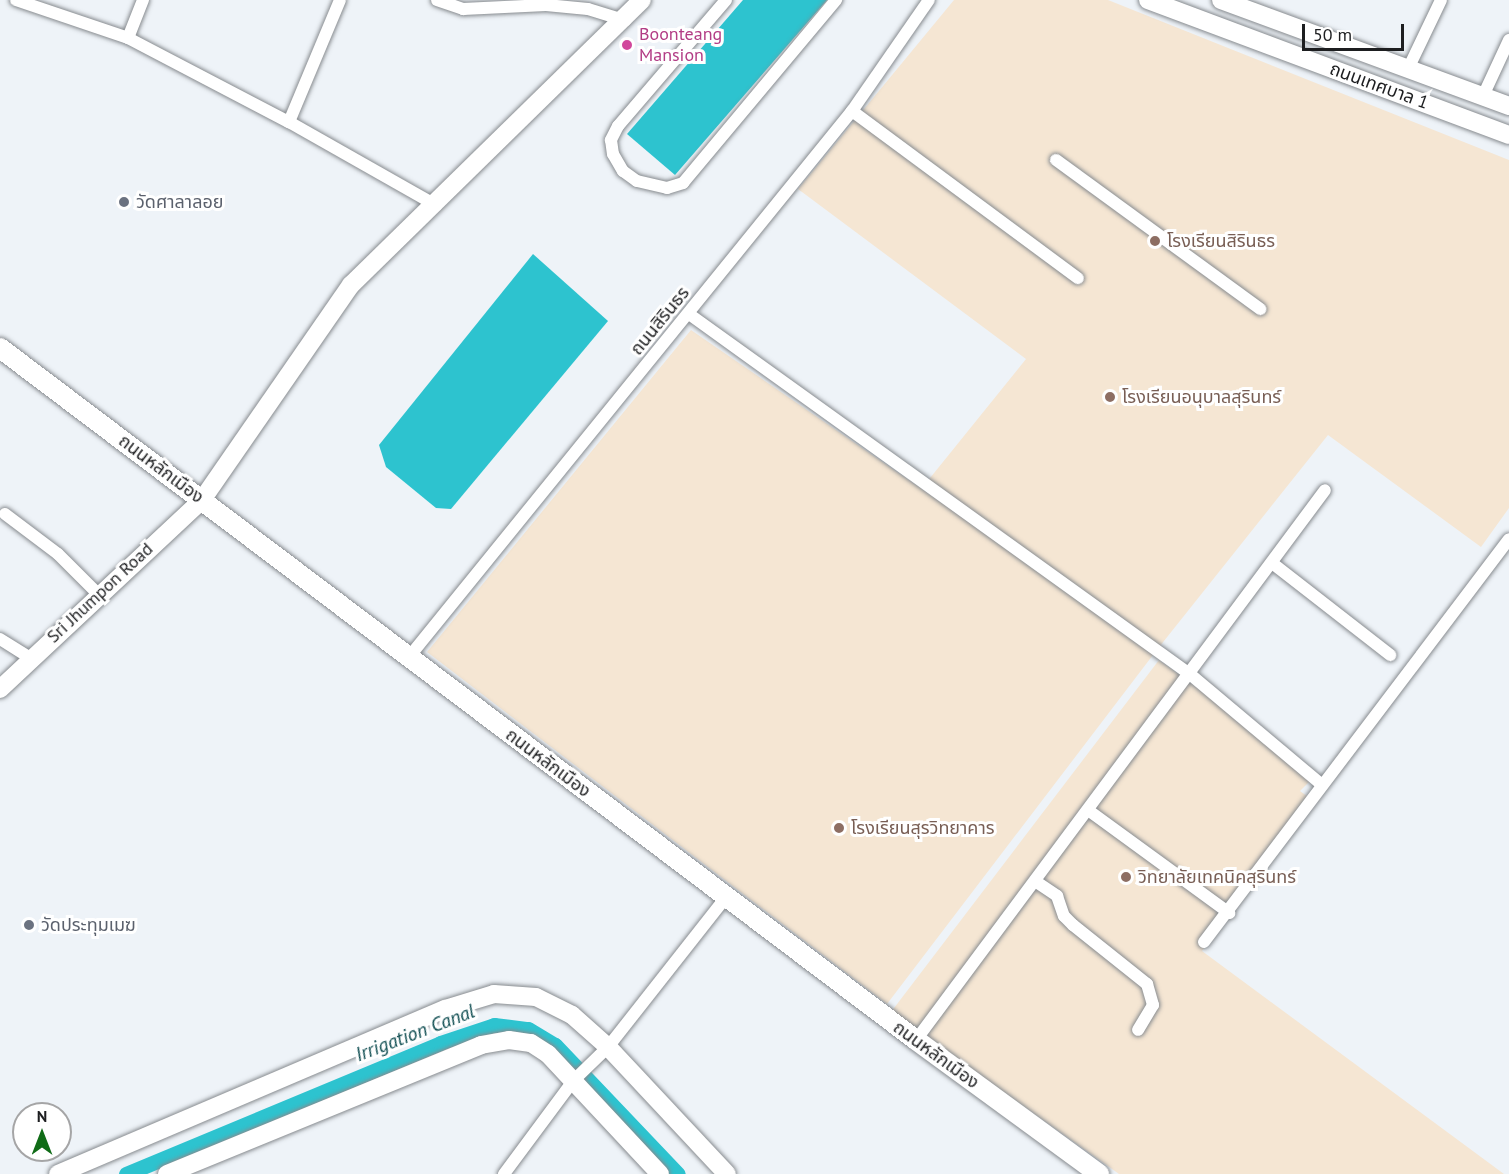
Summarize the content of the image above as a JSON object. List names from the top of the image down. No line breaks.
{"streets":{"main road":["ถนนหลักเมือง"],"street":["ถนนเทศบาล 1","ถนนสิรินธร","Sri Jhumpon Road"]},"crossings":[["ถนนสิรินธร","ถนนหลักเมือง"],["ถนนหลักเมือง","Sri Jhumpon Road"]],"water":["Irrigation Canal"],"places":["Boonteang Mansion","วัดศาลาลอย","โรงเรียนสิรินธร","โรงเรียนอนุบาลสุรินทร์","โรงเรียนสุรวิทยาคาร","วิทยาลัยเทคนิคสุรินทร์","วัดประทุมเมฆ"],"scale_bar":"50 m","north":"top"}
